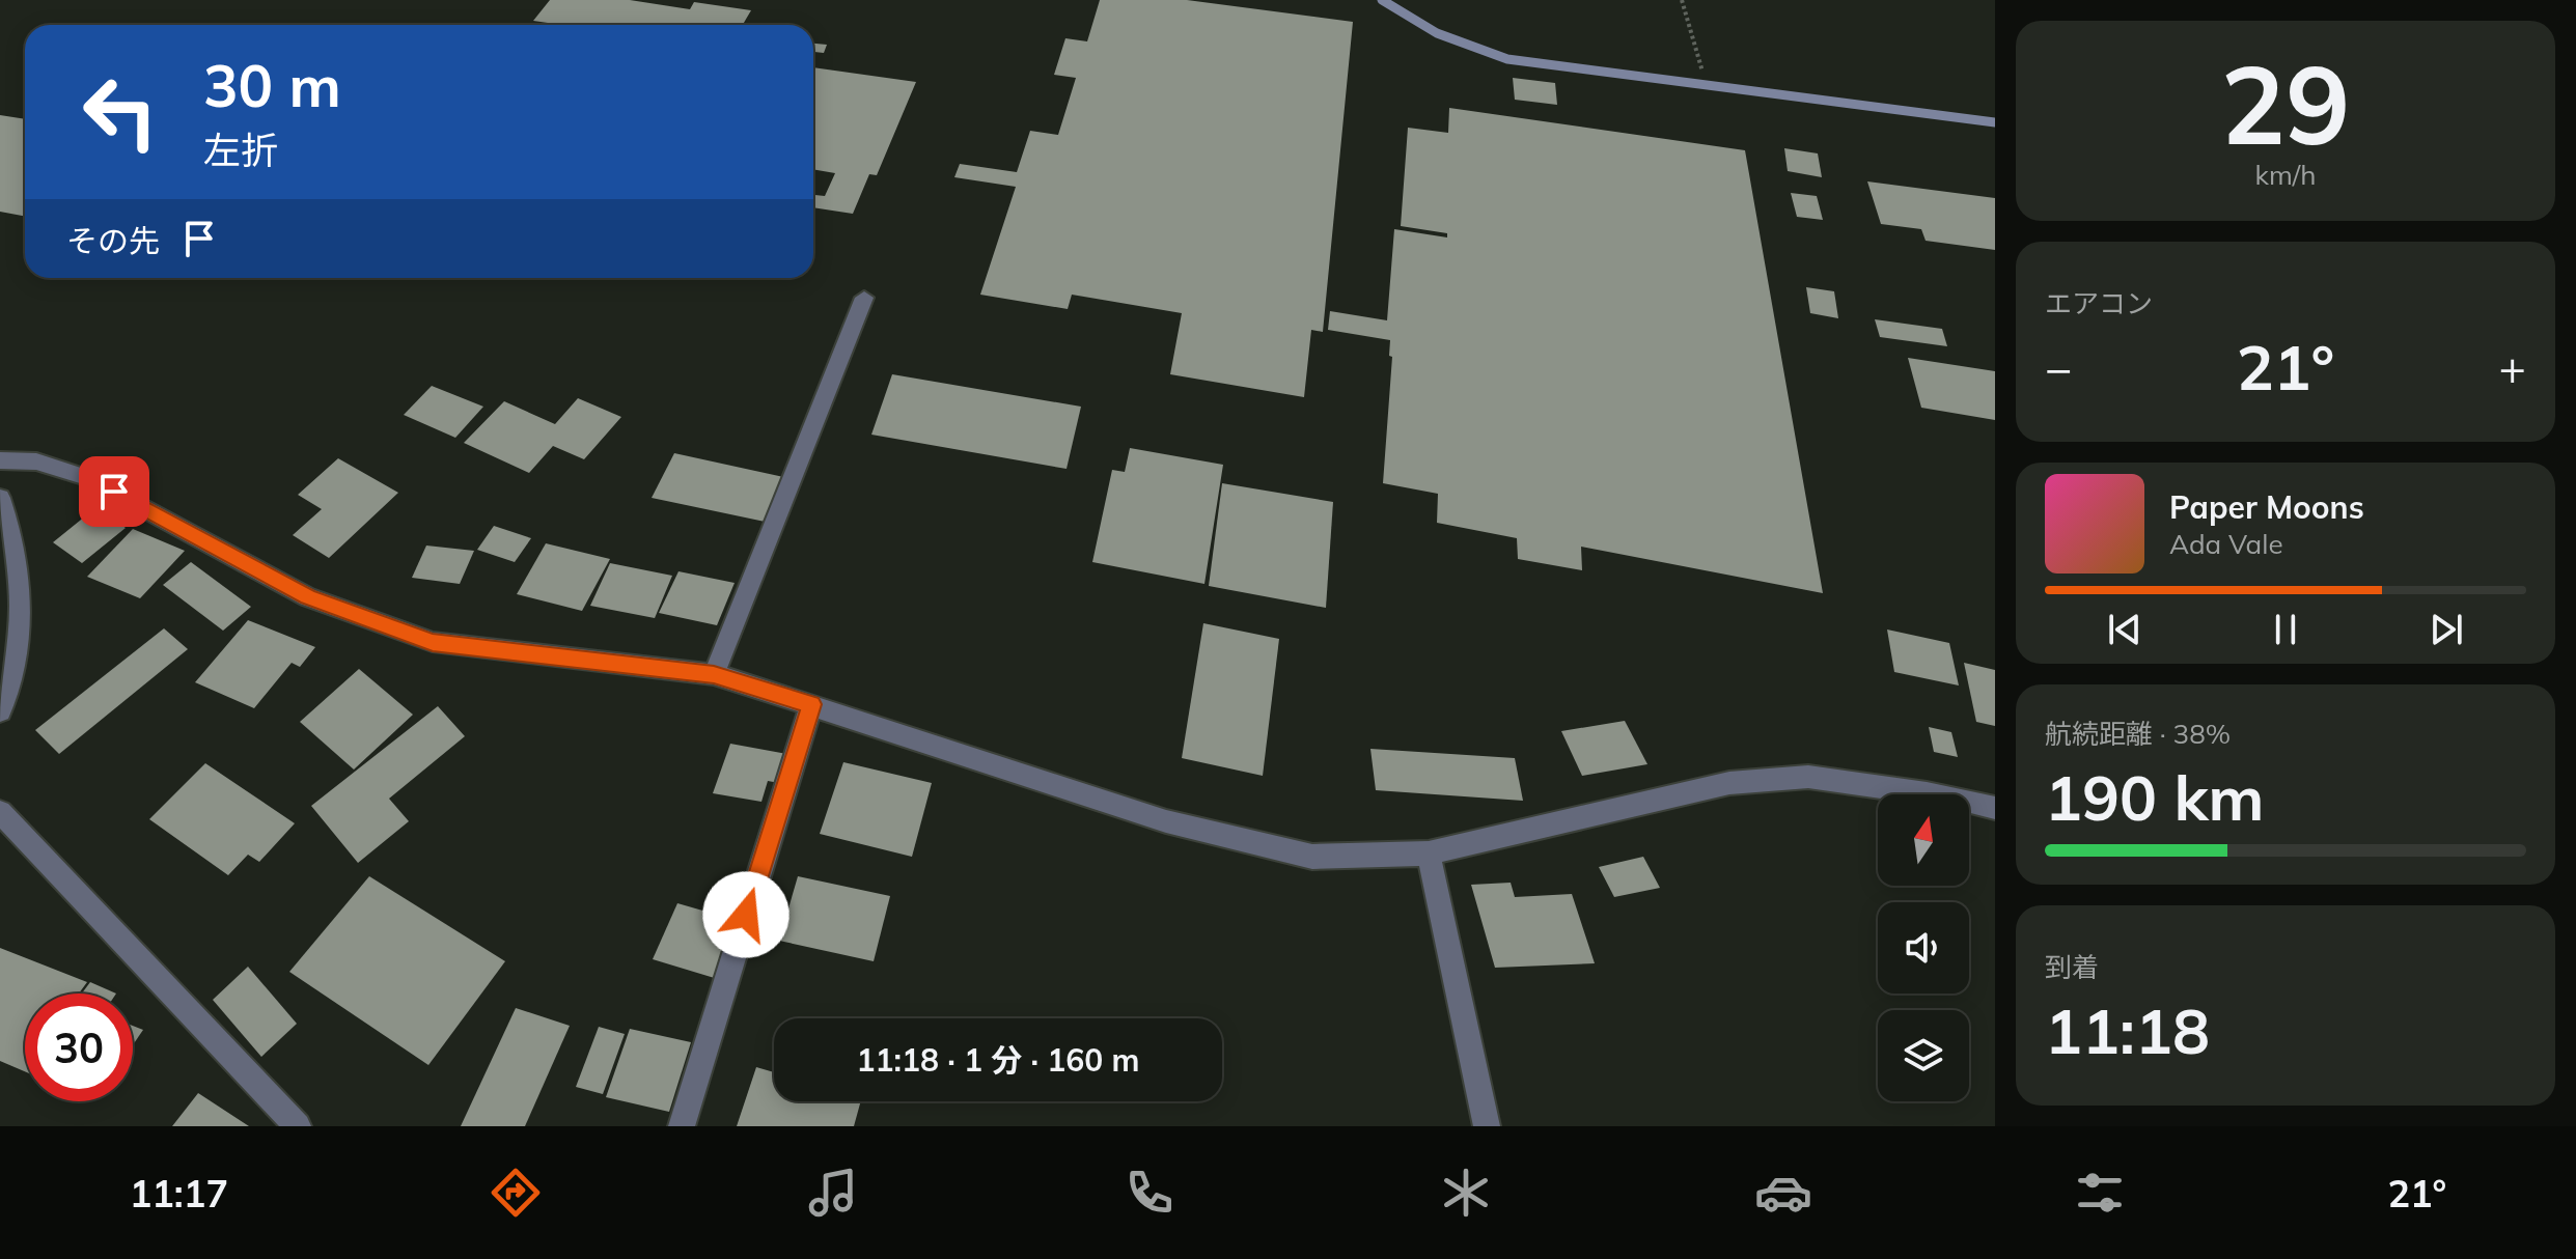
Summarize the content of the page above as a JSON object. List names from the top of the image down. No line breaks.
{"north":"top","page":{"tile":[["29","km/h"],"エアコン",["航続距離 · 38%","190 km"],["到着","11:18"]],"turn":["30 m","左折"],"then":"その先","heat":["−","21°","+"],"song":["Paper Moons","Ada Vale"],"limit":"30","trip":"11:18 · 1 分 · 160 m","tabs":["11:17","21°"]}}
